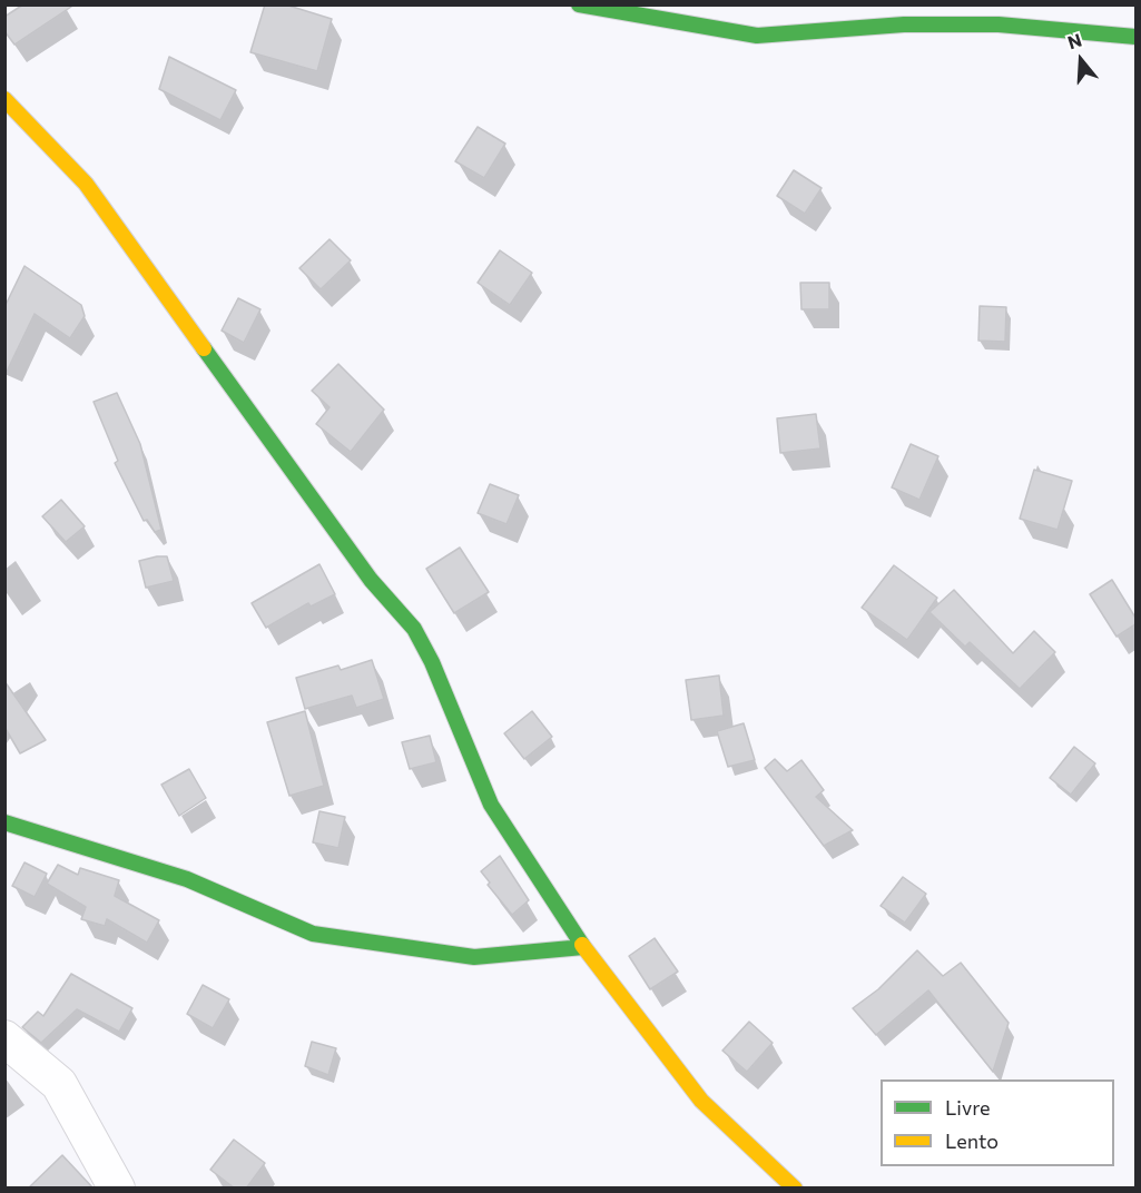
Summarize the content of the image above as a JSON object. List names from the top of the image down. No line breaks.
{"legend":["Livre","Lento"],"north":"top"}
